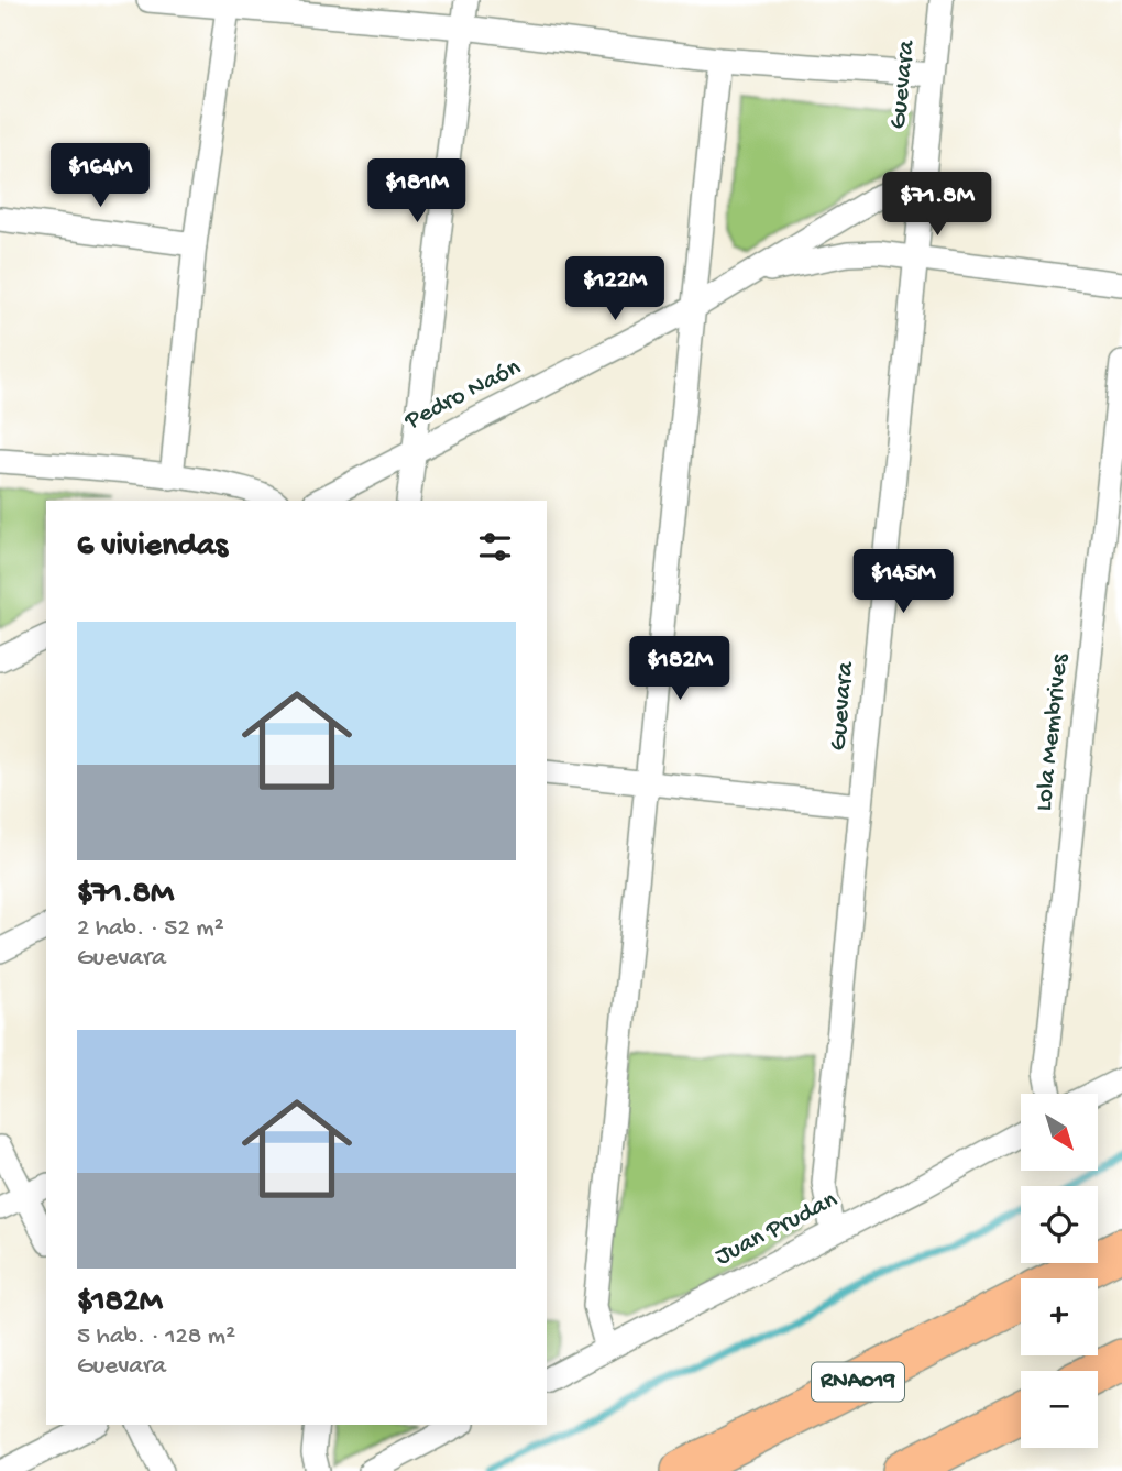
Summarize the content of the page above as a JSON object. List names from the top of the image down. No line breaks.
{"streets":{"highway":["RNA019"],"street":["Guevara","Pedro Naón","Lola Membrives","Juan Prudan"]},"crossings":[["Guevara","Pedro Naón"],["Guevara","Juan Prudan"]],"north":"bottom right","page":{"price":["$164M","$181M","$71.8M","$122M","$145M","$182M"],"heading":"6 viviendas","list":[{"name":"$71.8M","note":"2 hab. · 52 m² · Guevara"},{"name":"$182M","note":"5 hab. · 128 m² · Guevara"}],"map_buttons":["+","−"]}}
